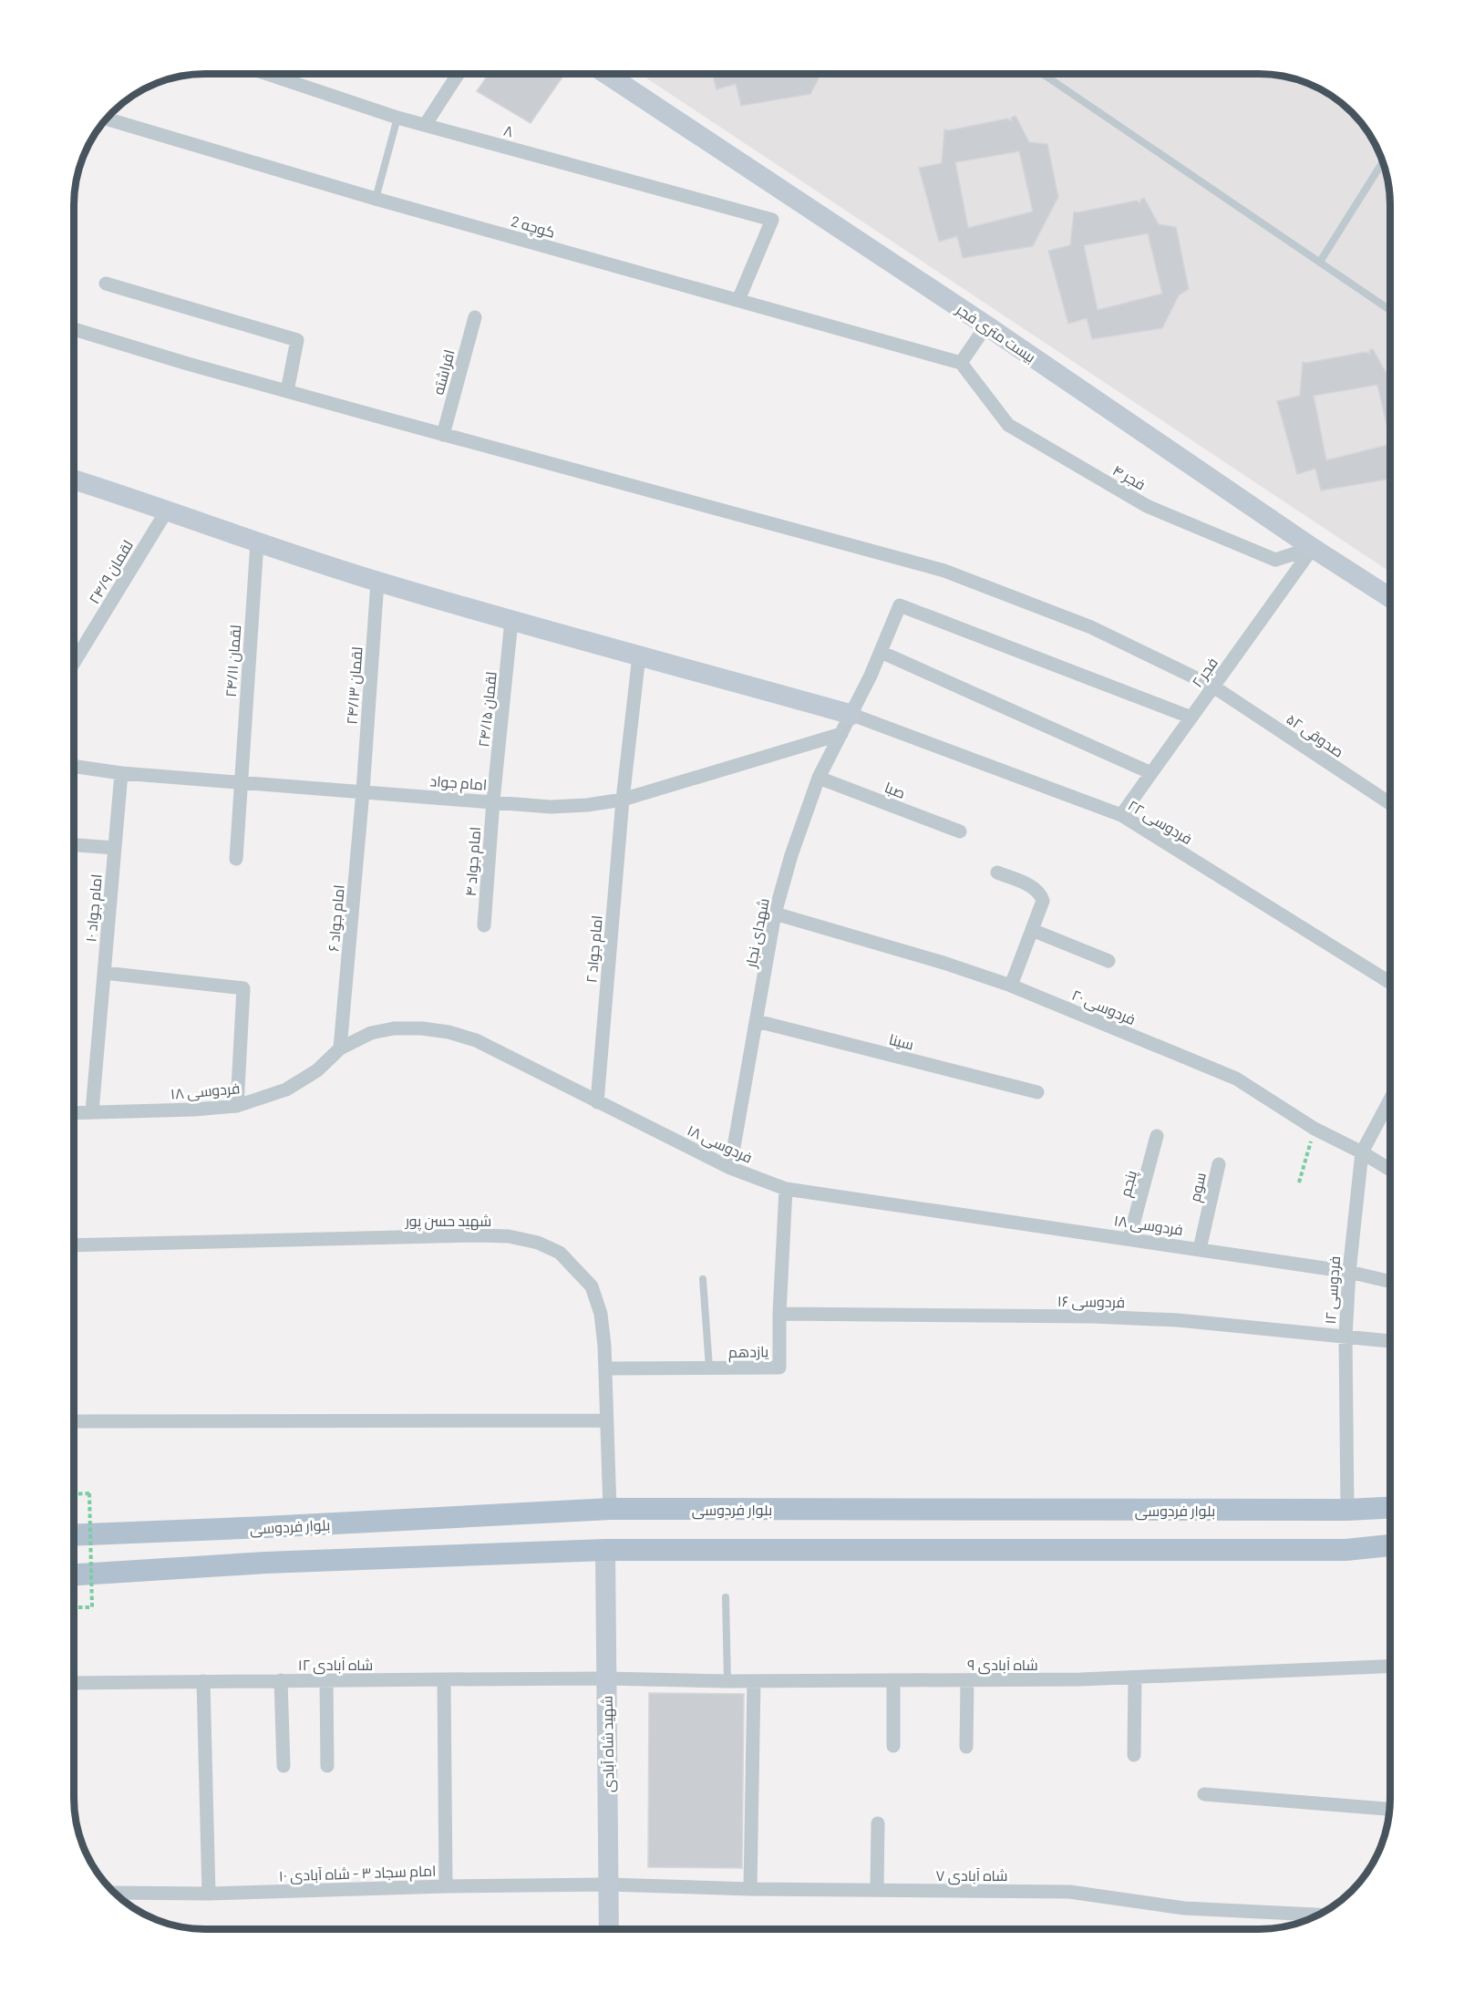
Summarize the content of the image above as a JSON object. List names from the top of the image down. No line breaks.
{"streets":{"main road":["بلوار فردوسی"],"street":["۸","کوچه 2","بیست متری فجر","افراشته","فجر ۴","لقمان ۲۴/۹","لقمان ۲۴/۱۱","فجر ۲","لقمان ۲۴/۱۳","لقمان ۲۴/۱۵","صدوقی ۵۲","امام جواد","صبا","فردوسی ۲۲","امام جواد ۴","امام جواد ۱۰","امام جواد ۶","شهدای نجار","امام جواد ۲","فردوسی ۲۰","سینا","فردوسی ۱۸","پنجم","سوم","شهید حسن پور","فردوسی ۱۲","فردوسی ۱۶","یازدهم","شاه آبادی ۱۲","شاه آبادی ۹","شهید شاه آبادی","امام سجاد ۳ - شاه آبادی ۱۰","شاه آبادی ۷"]},"crossings":[["۸","کوچه 2"],["کوچه 2","فجر ۴"],["بیست متری فجر","فجر ۴"],["بیست متری فجر","فجر ۲"],["افراشته","صدوقی ۵۲"],["فجر ۴","فجر ۲"],["لقمان ۲۴/۱۱","امام جواد"],["فجر ۲","صدوقی ۵۲"],["فجر ۲","فردوسی ۲۲"],["فجر ۲","شهدای نجار"],["لقمان ۲۴/۱۳","امام جواد"],["لقمان ۲۴/۱۳","امام جواد ۶"],["لقمان ۲۴/۱۵","امام جواد"],["لقمان ۲۴/۱۵","امام جواد ۴"],["امام جواد","امام جواد ۴"],["امام جواد","امام جواد ۱۰"],["امام جواد","امام جواد ۶"],["امام جواد","شهدای نجار"],["امام جواد","امام جواد ۲"],["صبا","شهدای نجار"],["فردوسی ۲۲","شهدای نجار"],["امام جواد ۱۰","فردوسی ۱۸"],["امام جواد ۶","فردوسی ۱۸"],["شهدای نجار","فردوسی ۲۰"],["شهدای نجار","سینا"],["شهدای نجار","فردوسی ۱۸"],["امام جواد ۲","فردوسی ۱۸"],["فردوسی ۲۰","فردوسی ۱۲"],["فردوسی ۱۸","پنجم"],["فردوسی ۱۸","سوم"],["فردوسی ۱۸","فردوسی ۱۲"],["فردوسی ۱۸","یازدهم"],["شهید حسن پور","یازدهم"],["شهید حسن پور","بلوار فردوسی"],["فردوسی ۱۲","فردوسی ۱۶"],["فردوسی ۱۲","بلوار فردوسی"],["فردوسی ۱۶","یازدهم"],["شاه آبادی ۱۲","شاه آبادی ۹"],["شاه آبادی ۱۲","شهید شاه آبادی"],["شاه آبادی ۹","شهید شاه آبادی"],["شهید شاه آبادی","امام سجاد ۳ - شاه آبادی ۱۰"],["شهید شاه آبادی","شاه آبادی ۷"],["امام سجاد ۳ - شاه آبادی ۱۰","شاه آبادی ۷"]]}
